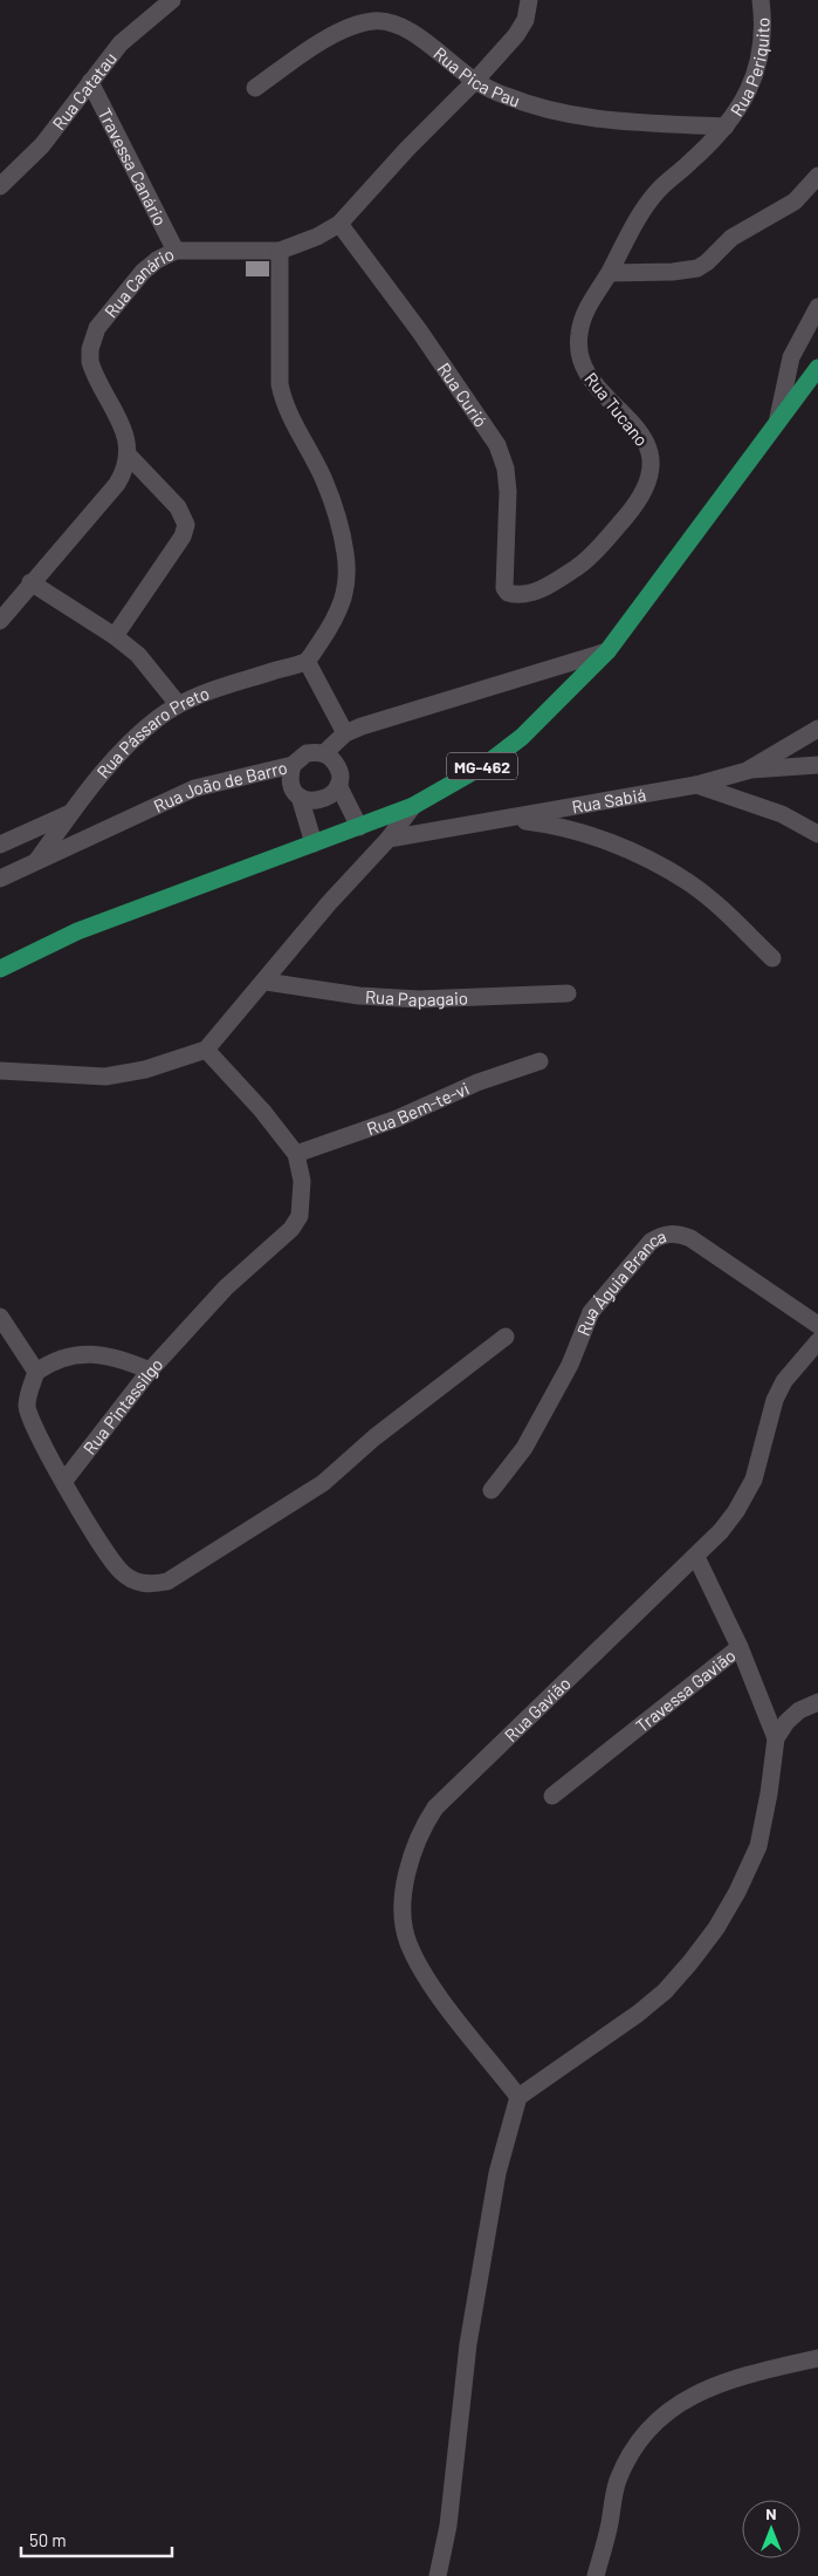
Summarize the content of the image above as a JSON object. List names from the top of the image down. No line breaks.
{"streets":{"main road":["MG-462"],"street":["Rua Periquito","Rua Pica Pau","Rua Catatau","Travessa Canário","Rua Canário","Rua Curió","Rua Tucano","Rua Pássaro Preto","Rua João de Barro","Rua Sabiá","Rua Papagaio","Rua Bem-te-vi","Rua Águia Branca","Rua Pintassilgo","Travessa Gavião","Rua Gavião"]},"crossings":[["Rua Periquito","Rua Pica Pau"],["Rua Periquito","Rua Tucano"],["Rua Pica Pau","Rua Canário"],["Rua Pica Pau","Rua Tucano"],["Rua Catatau","Travessa Canário"],["Travessa Canário","Rua Canário"],["Rua Canário","Rua Curió"],["Rua Curió","Rua Tucano"],["Rua Pássaro Preto","Rua João de Barro"],["MG-462","Rua João de Barro"],["Rua Bem-te-vi","Rua Pintassilgo"],["Travessa Gavião","Rua Gavião"]],"scale_bar":"50 m","north":"top"}
